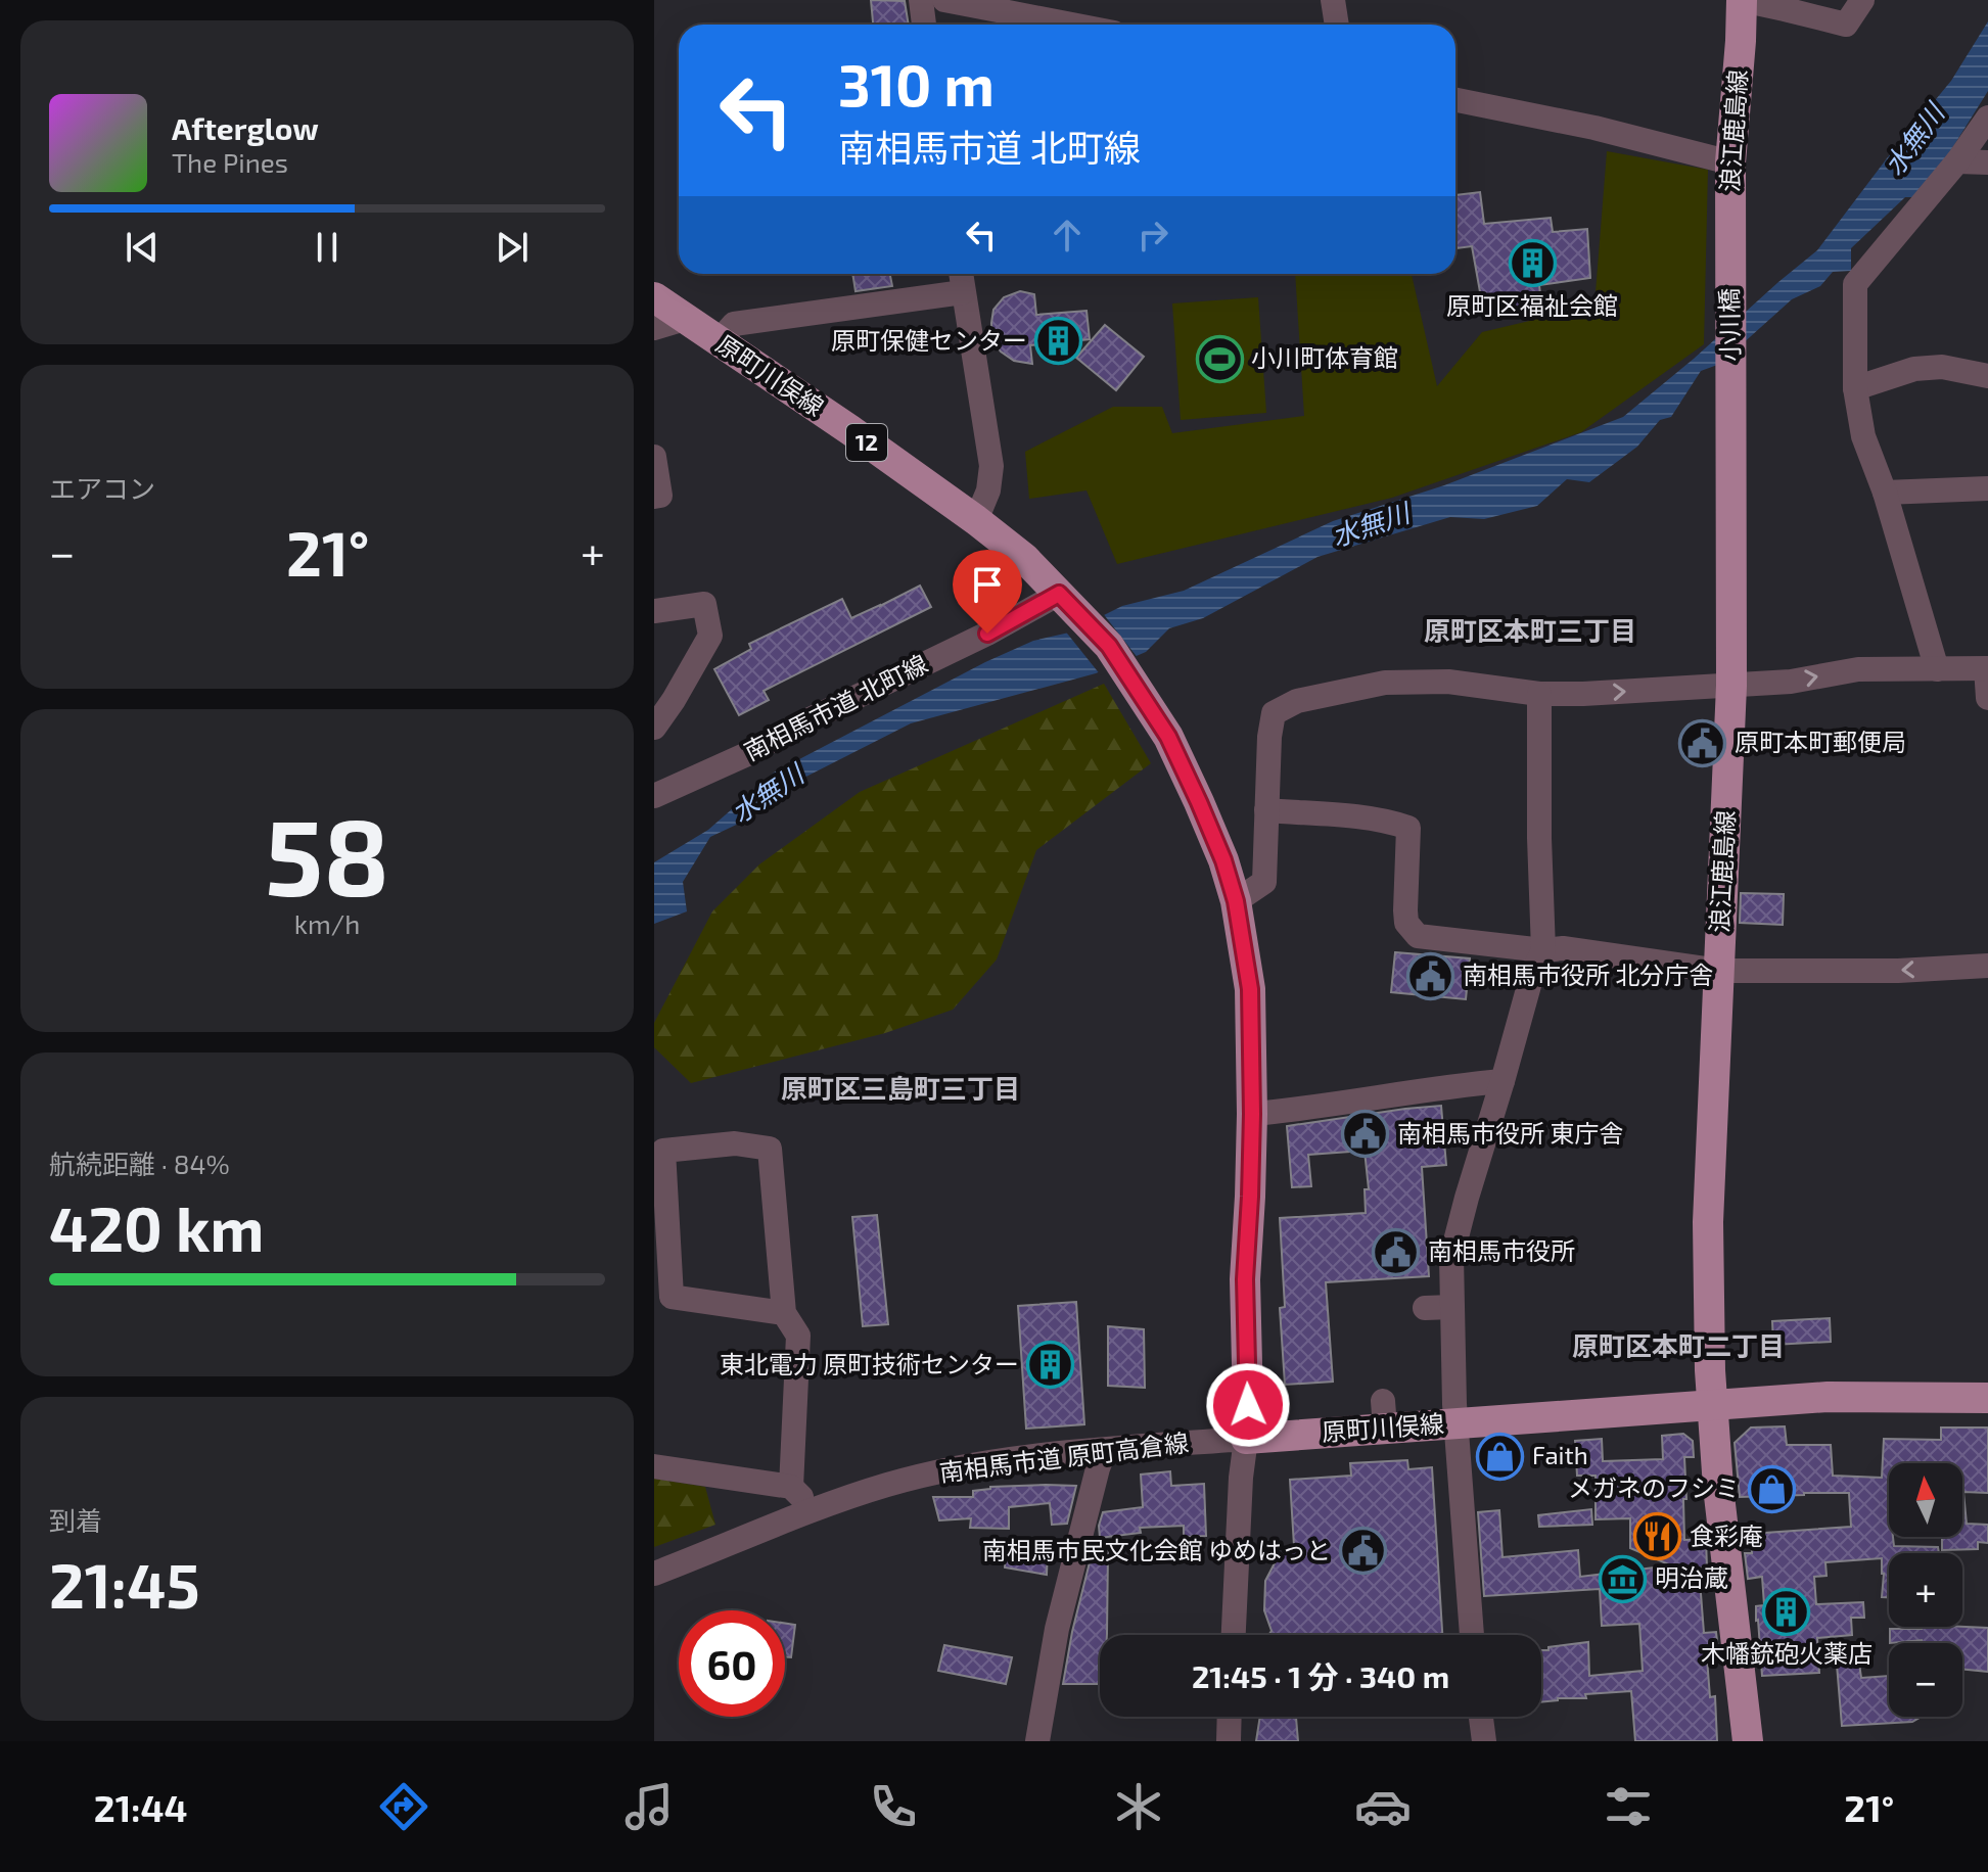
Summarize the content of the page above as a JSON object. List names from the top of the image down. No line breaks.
{"streets":{"main road":["浪江鹿島線","小川橋","原町川俣線","12"],"street":["南相馬市道 北町線","南相馬市道 原町高倉線"]},"crossings":[["浪江鹿島線","小川橋"],["浪江鹿島線","原町川俣線"],["原町川俣線","南相馬市道 北町線"],["原町川俣線","南相馬市道 原町高倉線"]],"districts":["原町区本町三丁目","原町区三島町三丁目","原町区本町二丁目"],"water":["水無川"],"places":{"building":["原町区福祉会館","原町保健センター","東北電力 原町技術センター","木幡銃砲火薬店"],"sports":["小川町体育館"],"public building":["原町本町郵便局","南相馬市役所 北分庁舎","南相馬市役所 東庁舎","南相馬市役所","南相馬市民文化会館 ゆめはっと"],"shop":["Faith","メガネのフシミ"],"restaurant":["食彩庵"],"museum":["明治蔵"]},"north":"top","page":{"turn":["310 m","南相馬市道 北町線"],"song":["Afterglow","The Pines"],"tile":["エアコン",["58","km/h"],["航続距離 · 84%","420 km"],["到着","21:45"]],"heat":["−","21°","+"],"map_buttons":["+","−"],"limit":"60","trip":"21:45 · 1 分 · 340 m","tabs":["21:44","21°"]}}
